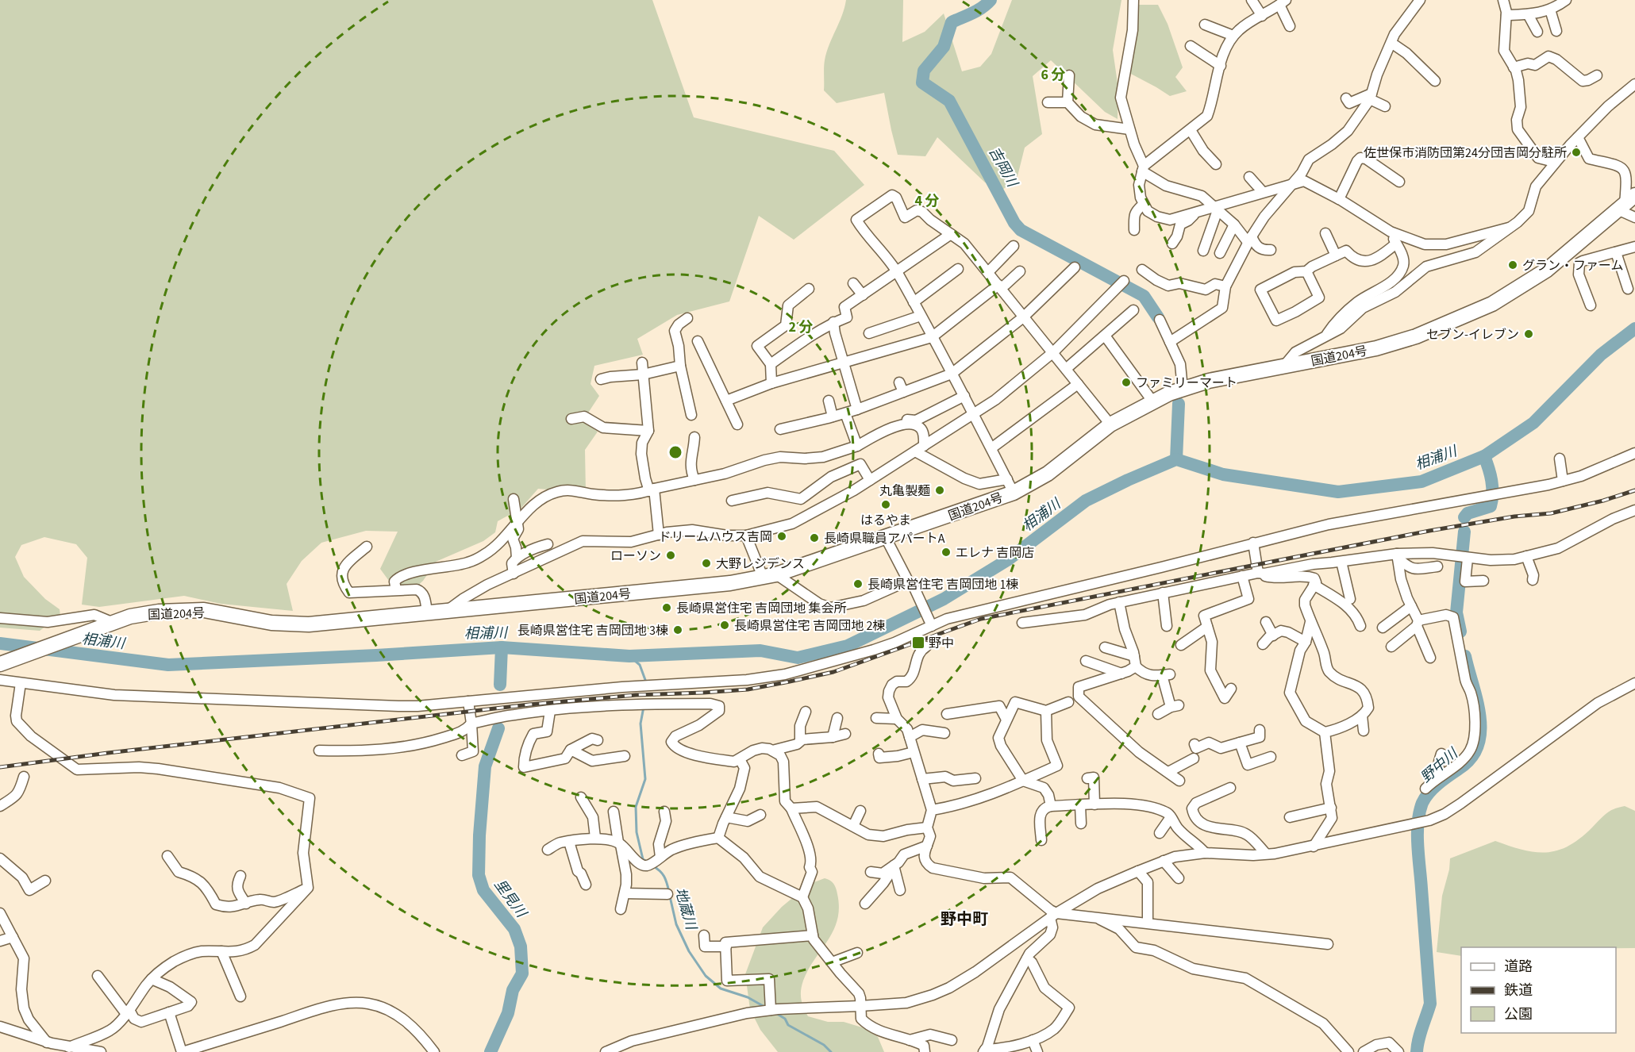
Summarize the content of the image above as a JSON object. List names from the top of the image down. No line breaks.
{"streets":{"highway":["国道204号"]},"districts":["野中町"],"water":["吉岡川","相浦川","野中川","里見川","地蔵川"],"places":{"other":["佐世保市消防団第24分団吉岡分駐所","グラン・ファーム","セブン-イレブン","ファミリーマート","丸亀製麺","はるやま","ドリームハウス吉岡","長崎県職員アパートA","エレナ 吉岡店","ローソン","大野レジデンス","長崎県営住宅 吉岡団地 1棟","長崎県営住宅 吉岡団地 集会所","長崎県営住宅 吉岡団地 2棟","長崎県営住宅 吉岡団地 3棟"],"transit":["野中"]},"legend":["道路","鉄道","公園"],"rings":["6 分","4 分","2 分"]}
